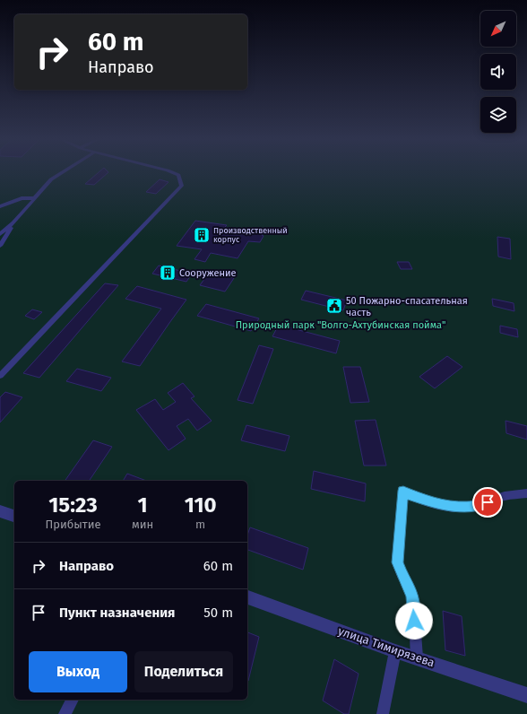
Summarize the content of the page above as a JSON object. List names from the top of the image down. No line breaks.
{"streets":{"street":["улица Тимирязева"]},"parks":["Природный парк \"Волго-Ахтубинская пойма\""],"places":{"building":["Производственный корпус","Сооружение"],"public building":["50 Пожарно-спасательная часть"]},"north":"bottom left","page":{"turn":["60 m","Направо"],"eta":["15:23","Прибытие","1","мин","110","m"],"list":[{"name":"Направо","value":"60 m"},{"name":"Пункт назначения","value":"50 m"}],"buttons":["Выход","Поделиться"]}}
